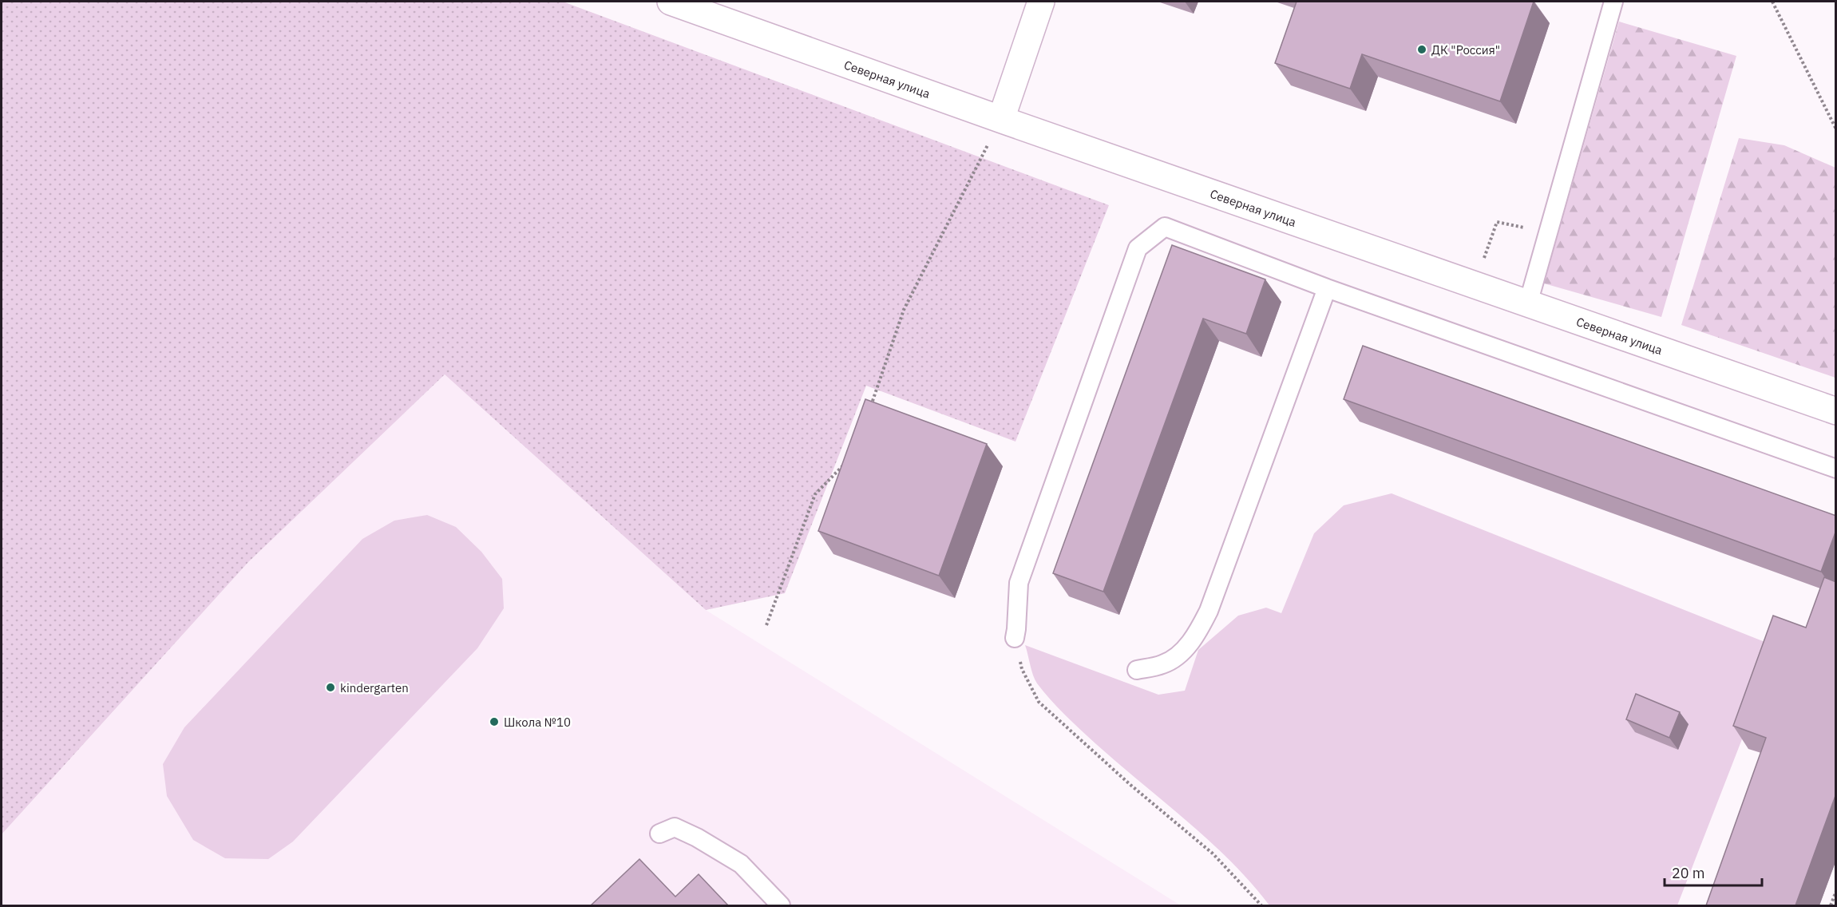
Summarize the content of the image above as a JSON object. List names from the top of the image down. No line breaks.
{"streets":{"street":["Северная улица"]},"places":["ДК \"Россия\"","kindergarten","Школа №10"],"scale_bar":"20 m"}
